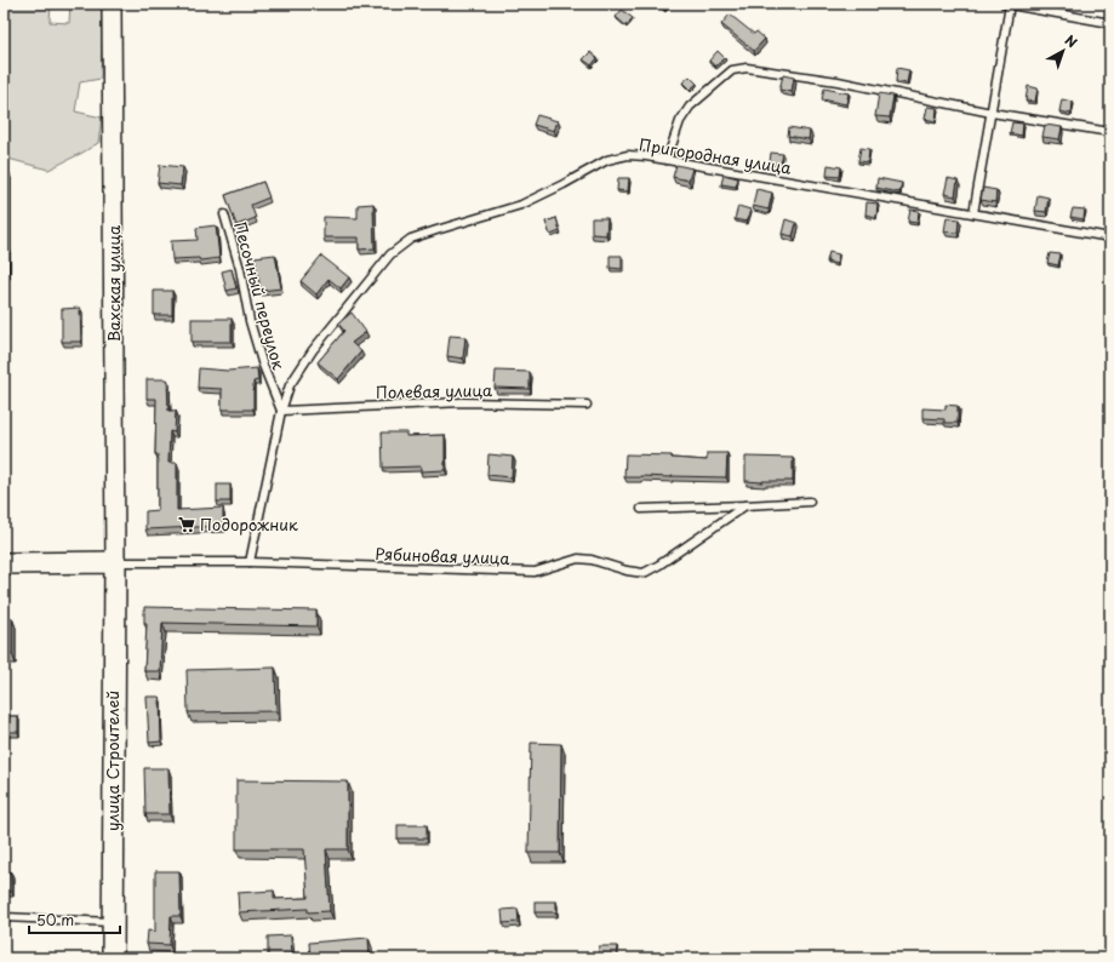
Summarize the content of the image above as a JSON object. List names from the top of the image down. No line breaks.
{"streets":{"main road":["улица Строителей"],"street":["Вахская улица"],"lane":["Пригородная улица","Песочный переулок","Полевая улица","Рябиновая улица"]},"crossings":[["Пригородная улица","Песочный переулок"],["Пригородная улица","Полевая улица"],["Пригородная улица","Рябиновая улица"],["Вахская улица","Рябиновая улица"],["Вахская улица","улица Строителей"],["Песочный переулок","Полевая улица"],["Рябиновая улица","улица Строителей"]],"places":{"supermarket":["Подорожник"]},"scale_bar":"50 m","north":"top right"}
